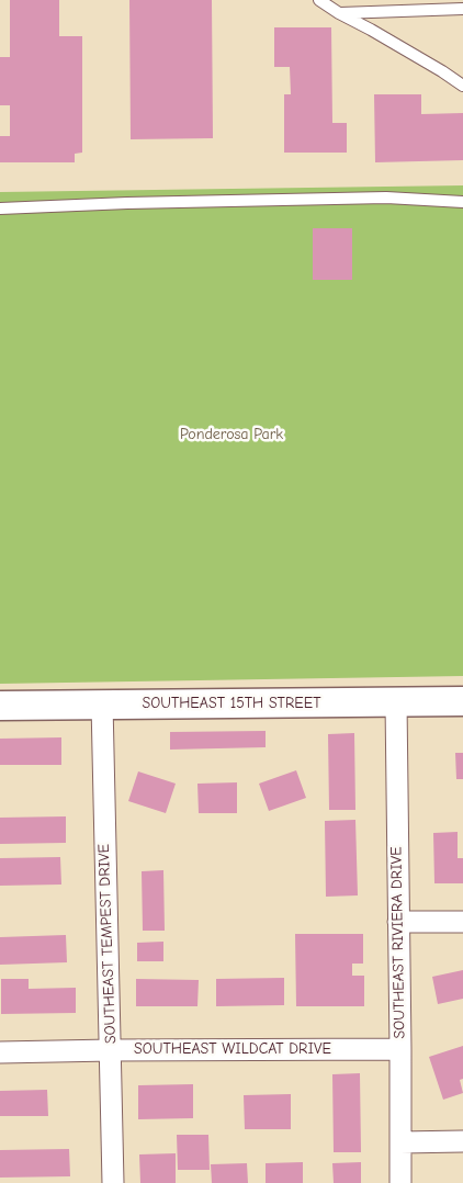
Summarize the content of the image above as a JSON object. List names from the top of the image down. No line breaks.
{"streets":{"main road":["SOUTHEAST 15TH STREET"],"street":["SOUTHEAST RIVIERA DRIVE","SOUTHEAST TEMPEST DRIVE","SOUTHEAST WILDCAT DRIVE"]},"crossings":[["SOUTHEAST 15TH STREET","SOUTHEAST RIVIERA DRIVE"],["SOUTHEAST 15TH STREET","SOUTHEAST TEMPEST DRIVE"],["SOUTHEAST RIVIERA DRIVE","SOUTHEAST WILDCAT DRIVE"],["SOUTHEAST TEMPEST DRIVE","SOUTHEAST WILDCAT DRIVE"]],"parks":["Ponderosa Park"]}
